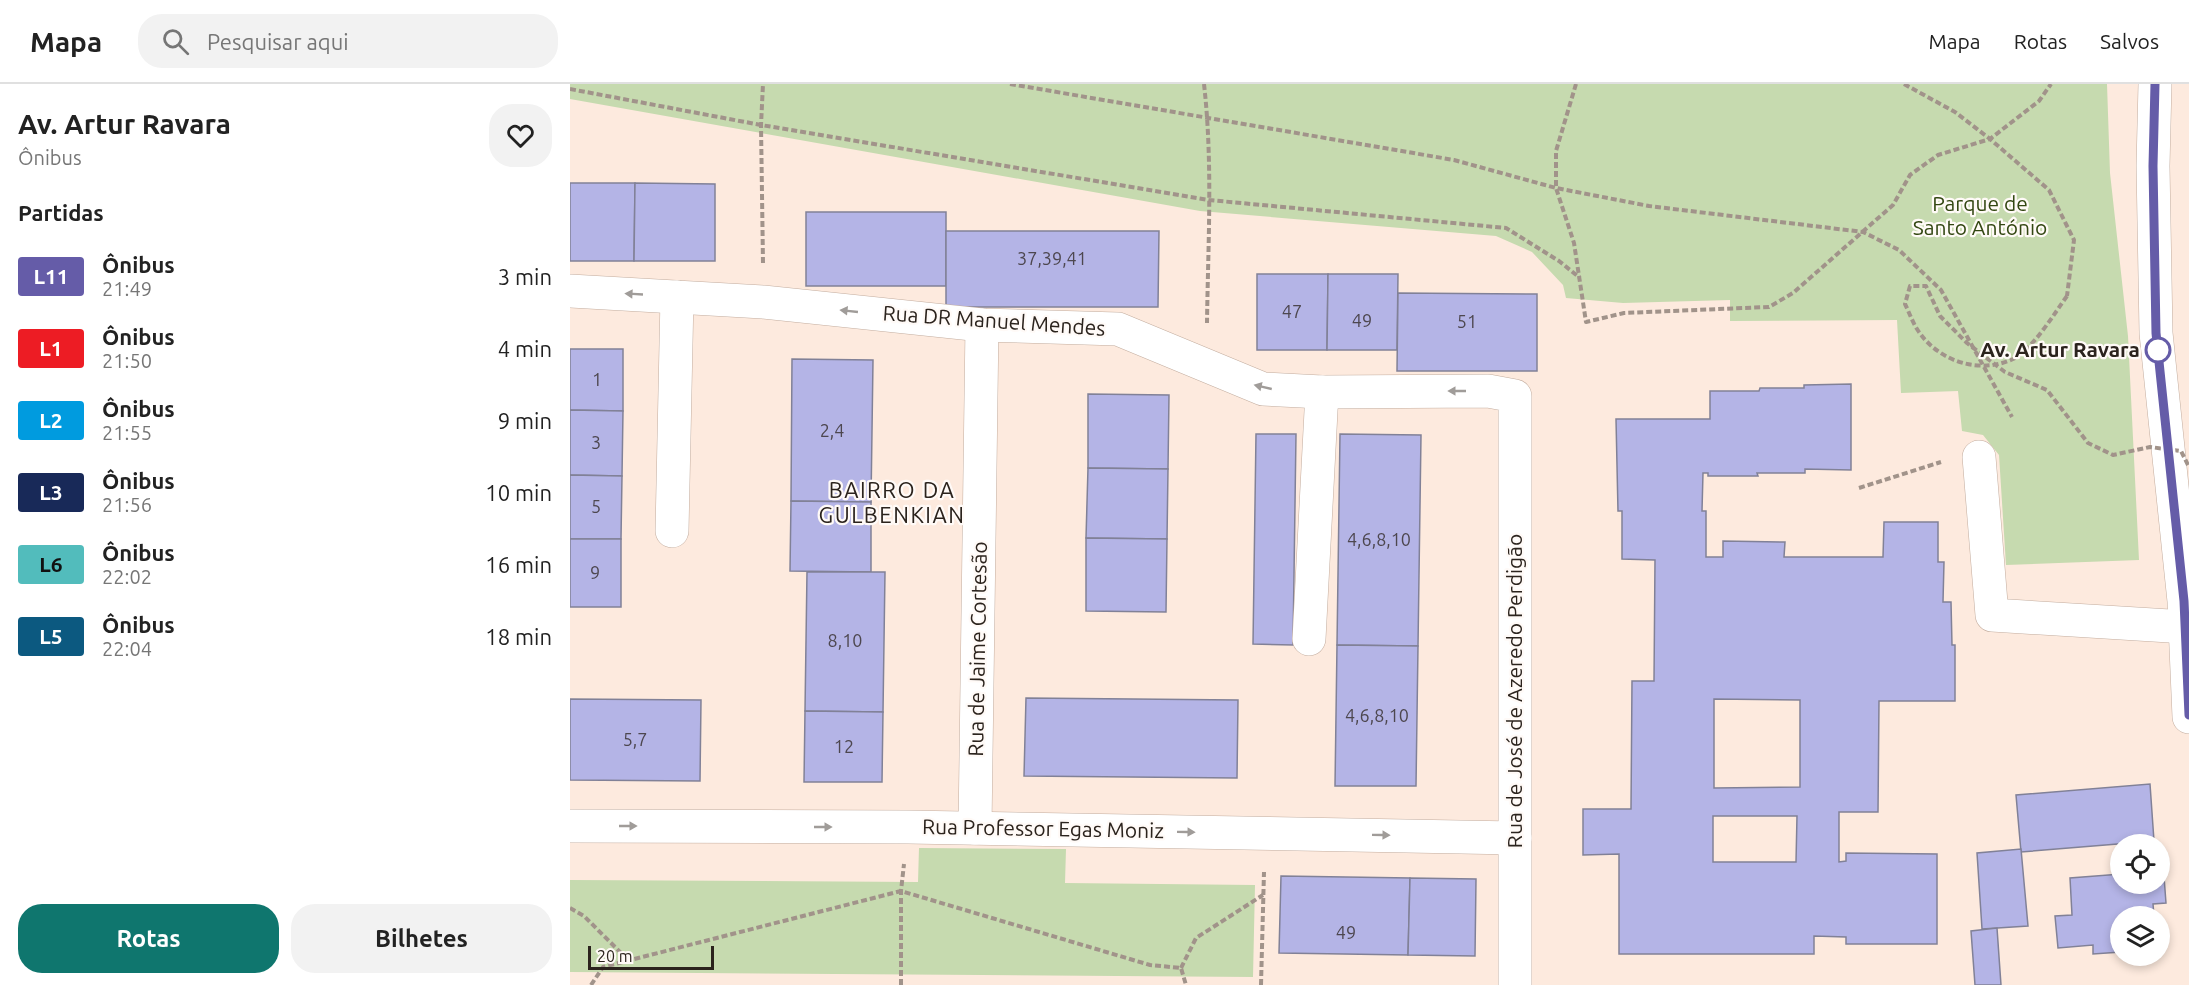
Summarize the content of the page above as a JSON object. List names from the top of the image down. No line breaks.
{"streets":{"street":["Rua DR Manuel Mendes","Rua de Jaime Cortesão","Rua de José de Azeredo Perdigão","Rua Professor Egas Moniz"]},"crossings":[["Rua DR Manuel Mendes","Rua de Jaime Cortesão"],["Rua DR Manuel Mendes","Rua de José de Azeredo Perdigão"],["Rua de Jaime Cortesão","Rua Professor Egas Moniz"],["Rua de José de Azeredo Perdigão","Rua Professor Egas Moniz"]],"one_way":["Rua DR Manuel Mendes","Rua Professor Egas Moniz"],"districts":["BAIRRO DA GULBENKIAN"],"parks":["Parque de Santo António"],"places":["Av. Artur Ravara"],"lines":["bus line L11"],"house_numbers":["37,39,41","47","49","51","1","2,4","3","5","4,6,8,10","9","8,10","4,6,8,10","5,7","12","49"],"scale_bar":"20 m","page":{"header":"Mapa","search":"Pesquisar aqui","nav":["Mapa","Rotas","Salvos"],"heading":[["Av. Artur Ravara","Ônibus"],"Partidas"],"list":[{"mark":"L11","name":"Ônibus","note":"21:49","value":"3 min"},{"mark":"L1","name":"Ônibus","note":"21:50","value":"4 min"},{"mark":"L2","name":"Ônibus","note":"21:55","value":"9 min"},{"mark":"L3","name":"Ônibus","note":"21:56","value":"10 min"},{"mark":"L6","name":"Ônibus","note":"22:02","value":"16 min"},{"mark":"L5","name":"Ônibus","note":"22:04","value":"18 min"}],"buttons":["Rotas","Bilhetes"],"scale":"20 m"}}
